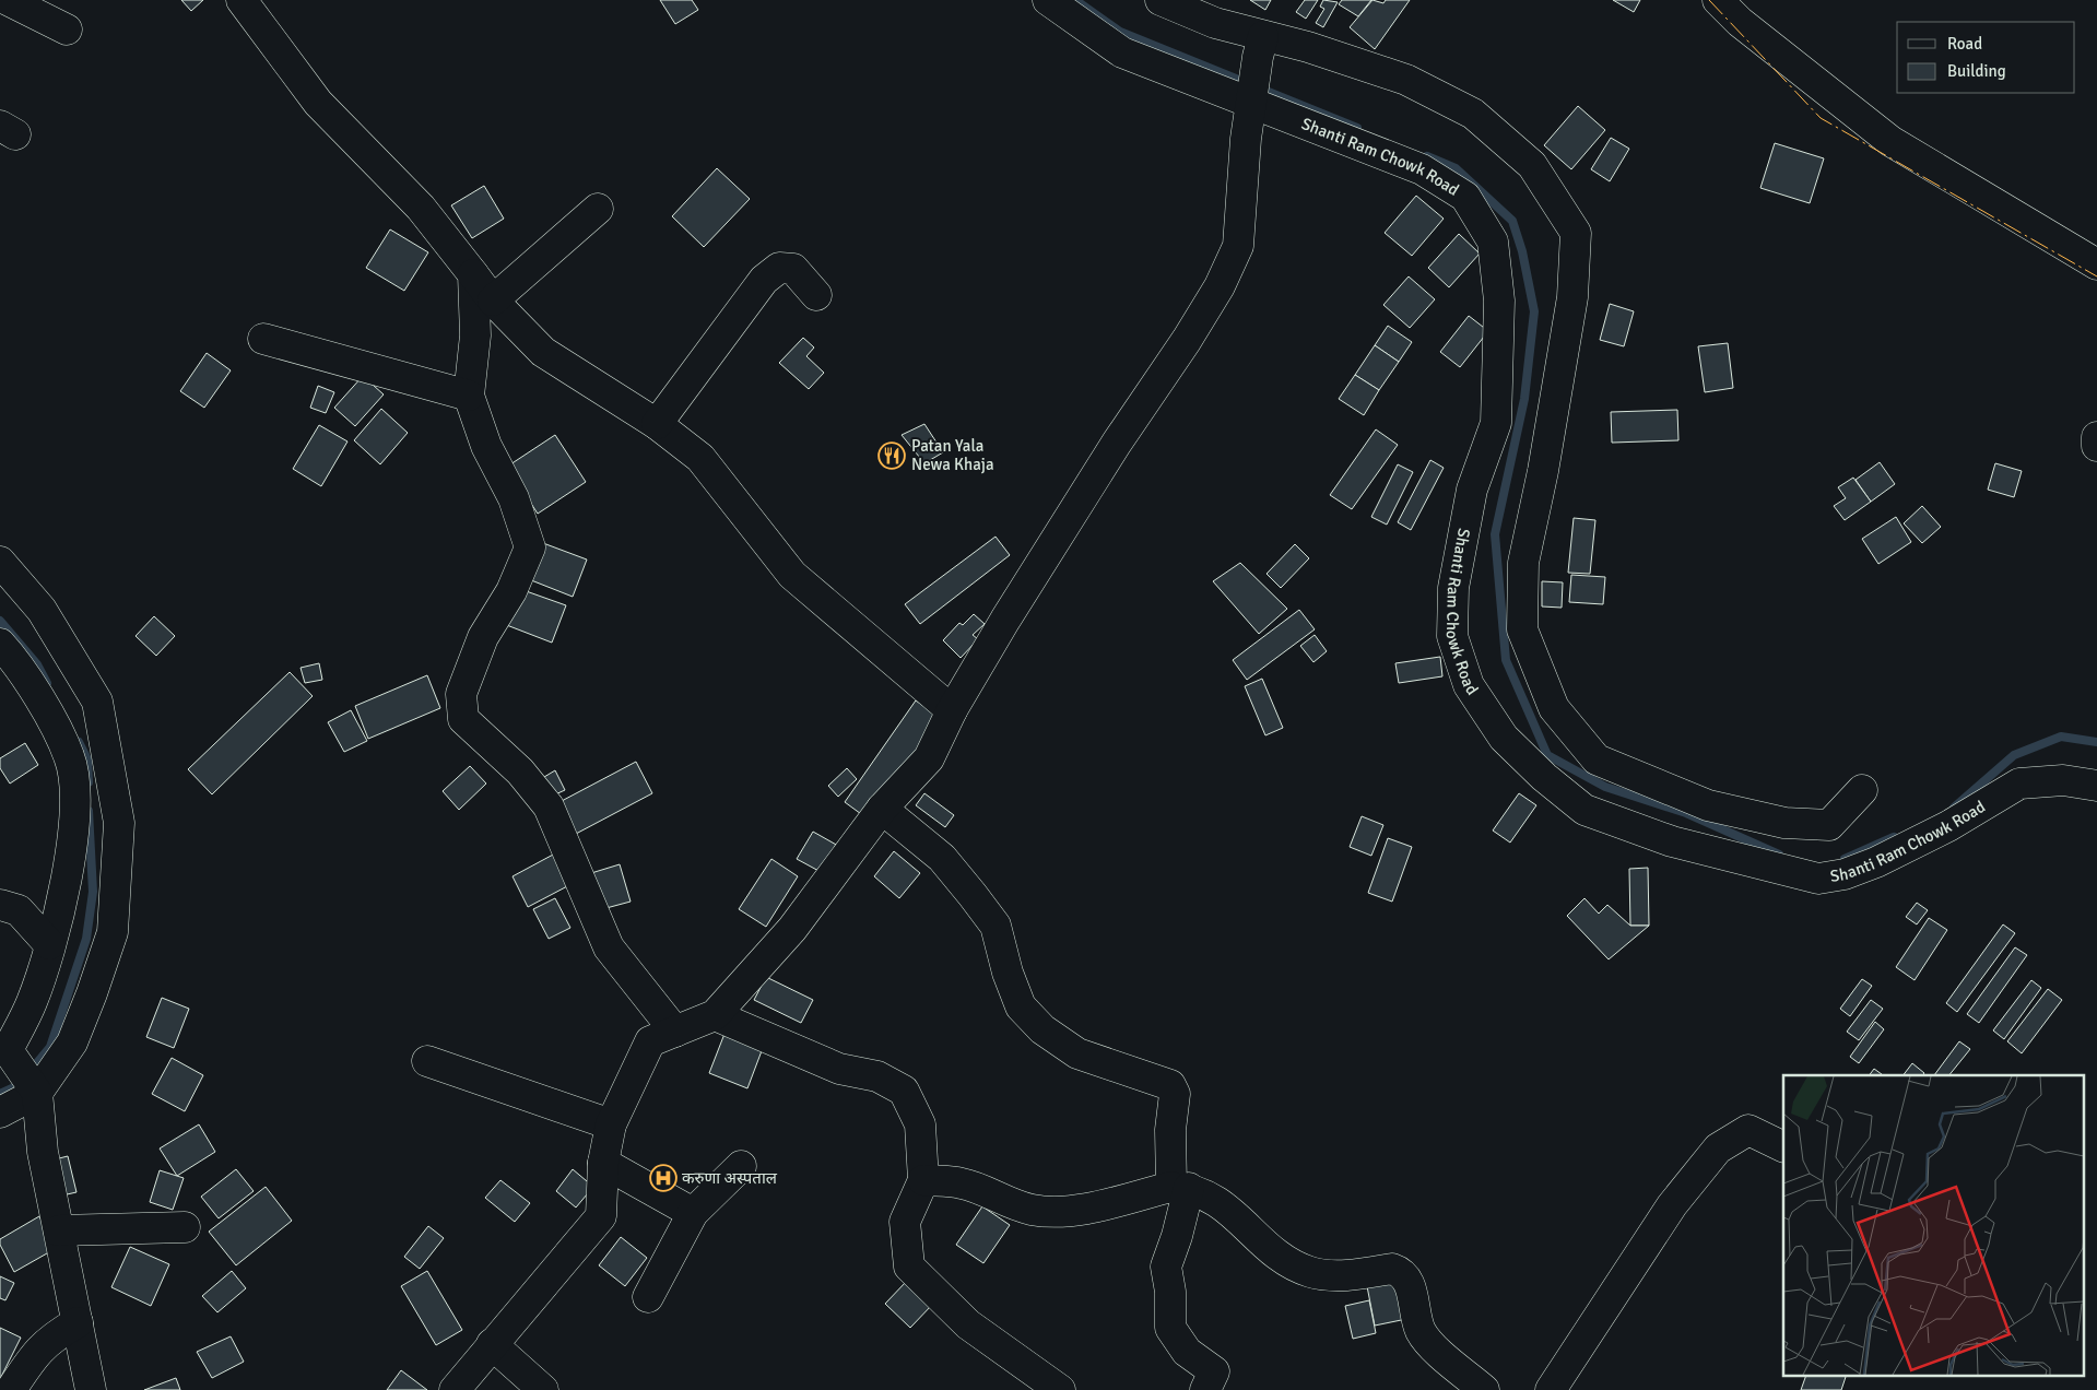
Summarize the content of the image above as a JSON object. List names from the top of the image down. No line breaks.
{"streets":{"street":["Shanti Ram Chowk Road"]},"places":{"restaurant":["Patan Yala Newa Khaja"],"hospital":["करुणा अस्पताल"]},"legend":["Road","Building"]}
